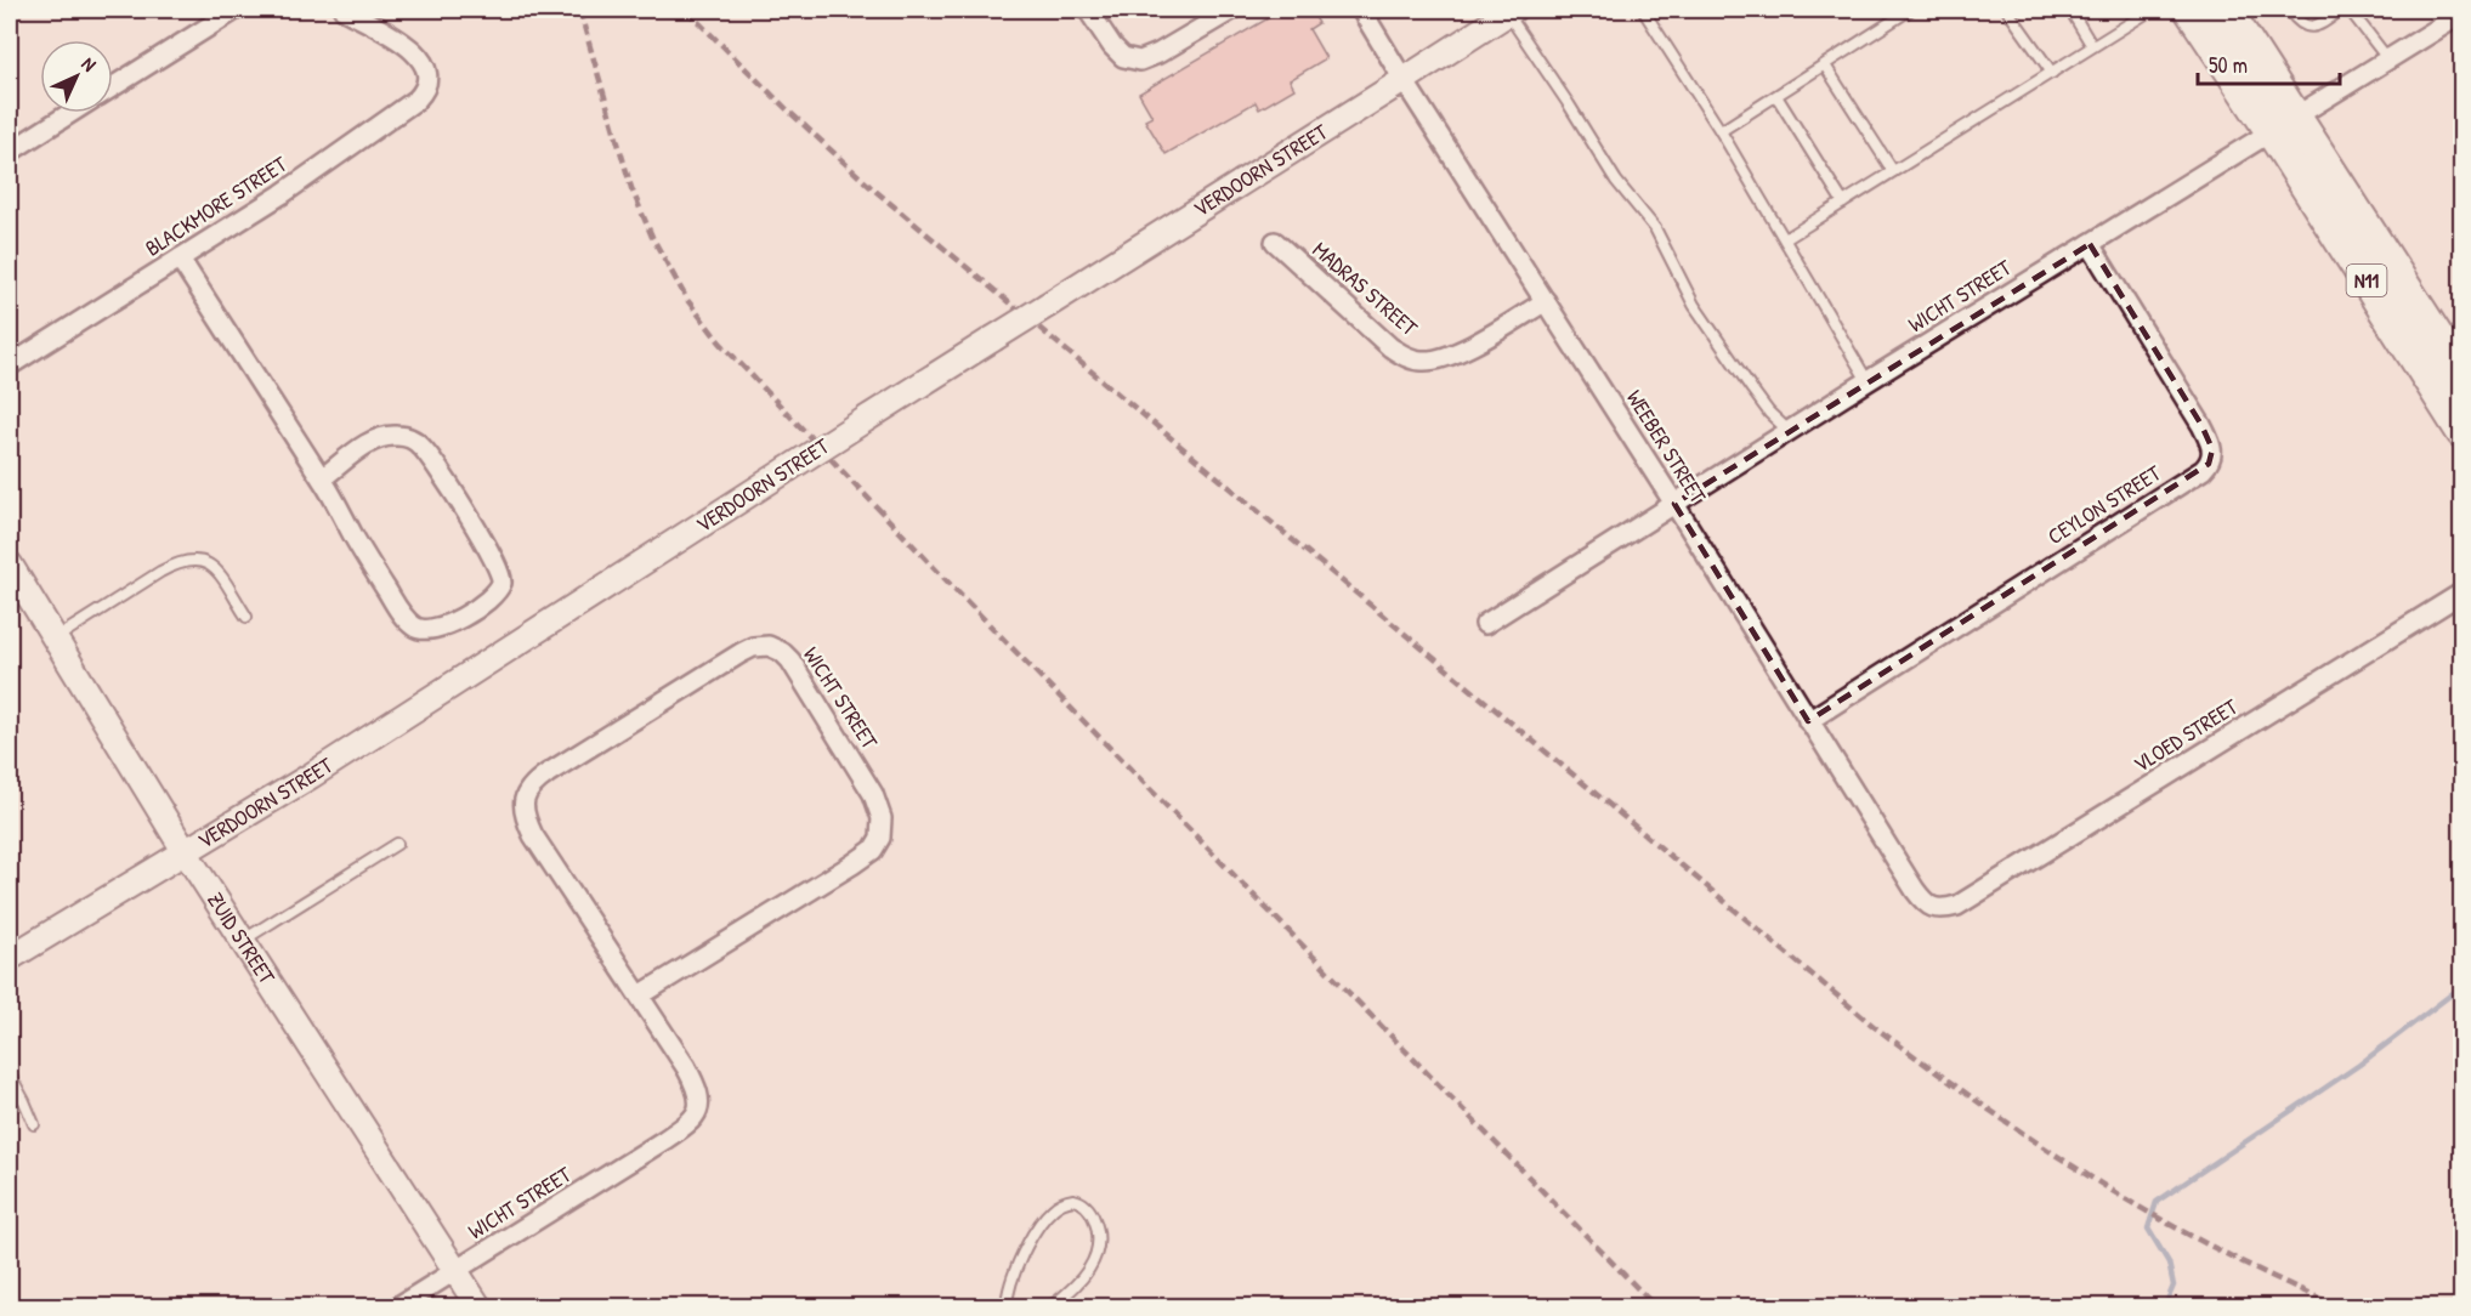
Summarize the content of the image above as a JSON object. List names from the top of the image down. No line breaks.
{"streets":{"highway":["N11"],"street":["VERDOORN STREET","BLACKMORE STREET","MADRAS STREET","WICHT STREET","WEEBER STREET","CEYLON STREET","VLOED STREET","ZUID STREET"]},"crossings":[["VERDOORN STREET","WEEBER STREET"],["VERDOORN STREET","ZUID STREET"],["N11","WICHT STREET"],["MADRAS STREET","WEEBER STREET"],["WICHT STREET","WEEBER STREET"],["WICHT STREET","CEYLON STREET"],["WICHT STREET","ZUID STREET"],["WEEBER STREET","CEYLON STREET"],["WEEBER STREET","VLOED STREET"]],"scale_bar":"50 m","north":"top right"}
